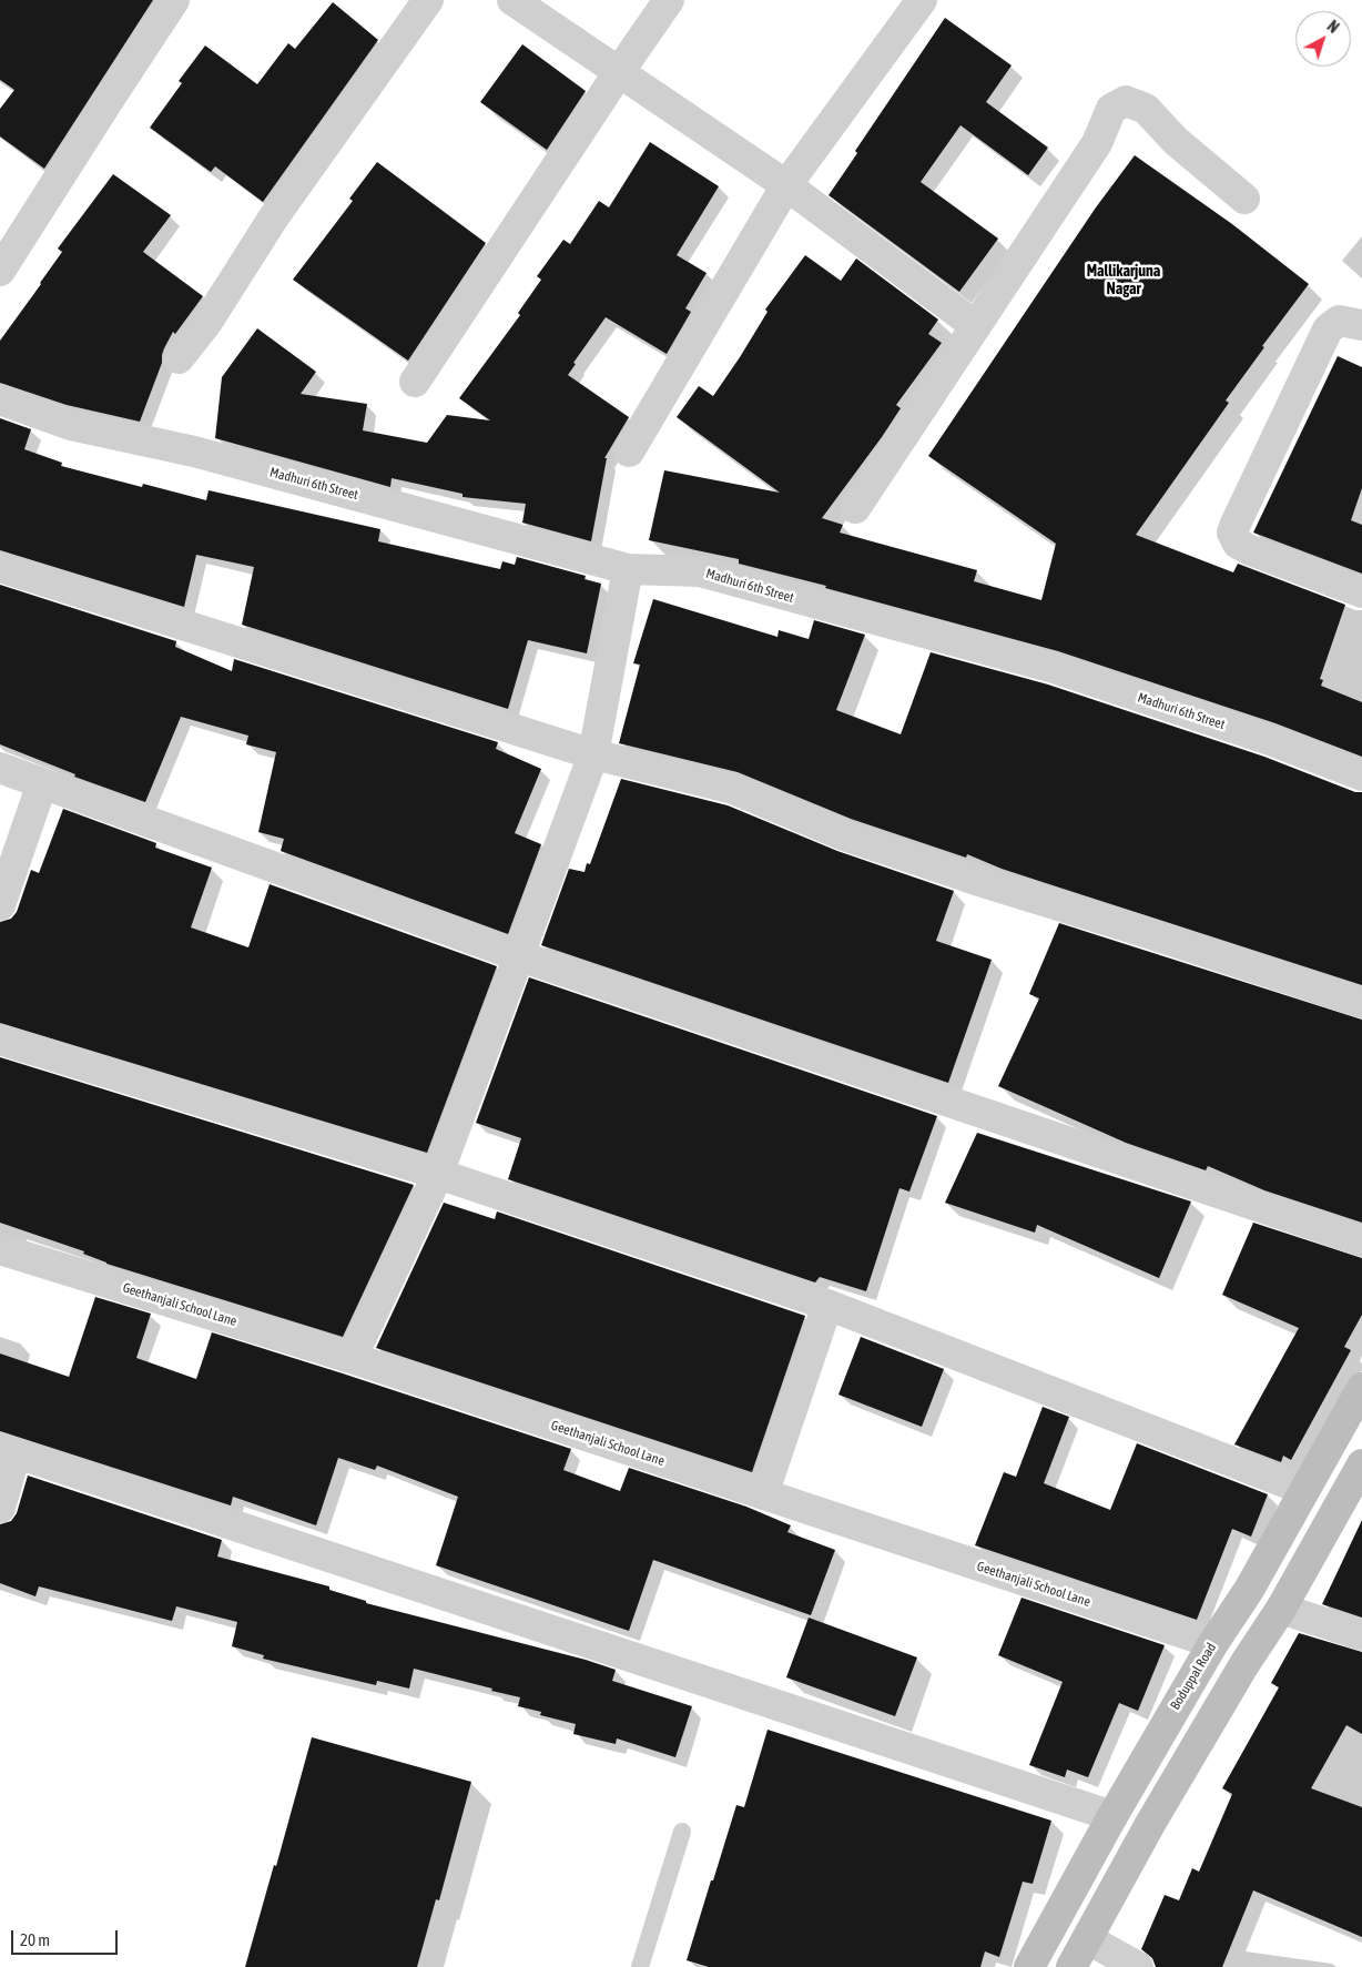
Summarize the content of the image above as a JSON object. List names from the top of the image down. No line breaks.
{"streets":{"street":["Madhuri 6th Street","Geethanjali School Lane","Boduppal Road"]},"crossings":[["Geethanjali School Lane","Boduppal Road"]],"districts":["Mallikarjuna Nagar"],"scale_bar":"20 m","north":"top right"}
